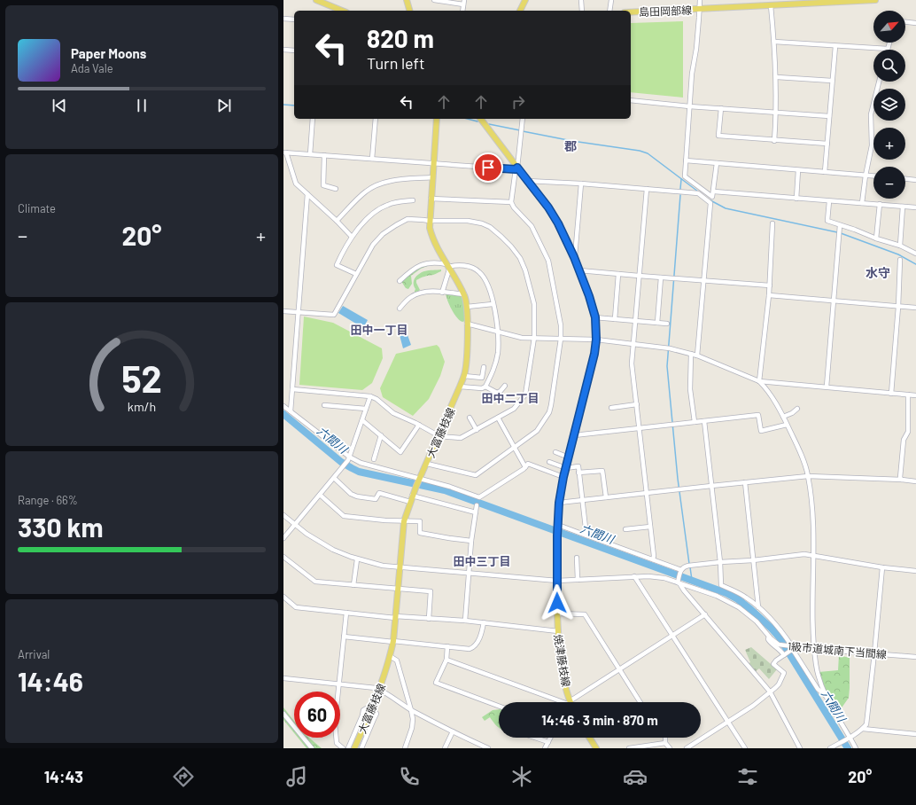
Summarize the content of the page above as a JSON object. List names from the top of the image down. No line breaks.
{"streets":{"main road":["島田岡部線","大富藤枝線","焼津藤枝線"],"street":["1級市道城南下当間線"]},"crossings":[["大富藤枝線","1級市道城南下当間線"],["1級市道城南下当間線","焼津藤枝線"]],"districts":["郡","水守","田中一丁目","田中二丁目","田中三丁目"],"water":["六間川"],"north":"top right","page":{"map_buttons":["+","−"],"turn":["820 m","Turn left"],"song":["Paper Moons","Ada Vale"],"tile":["Climate",["Range · 66%","330 km"],["Arrival","14:46"]],"heat":["−","20°","+"],"limit":"60","trip":"14:46 · 3 min · 870 m","tabs":["14:43","20°"],"gauge":["52","km/h"]}}
